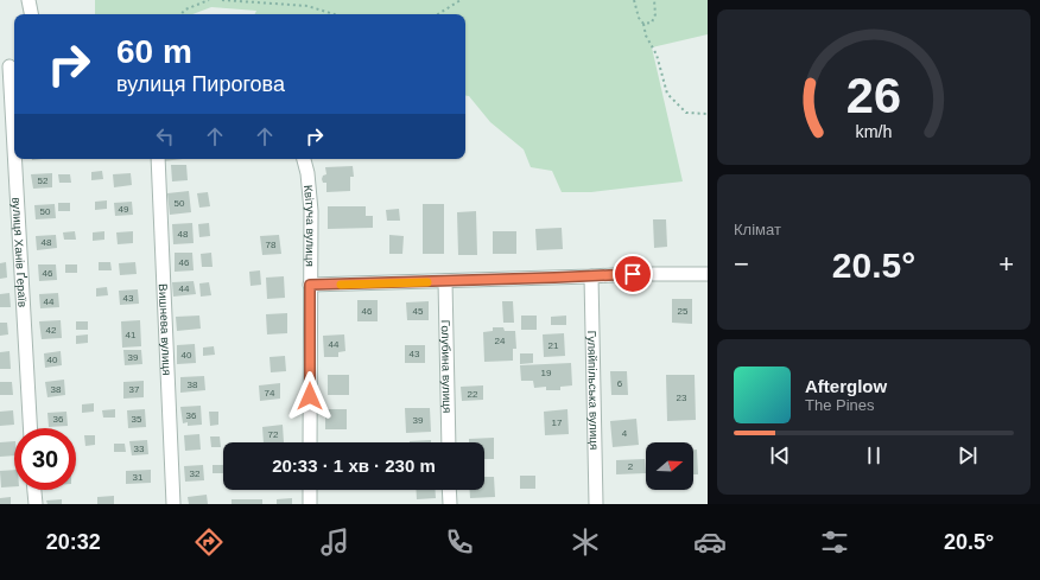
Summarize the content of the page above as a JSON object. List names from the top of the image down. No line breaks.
{"streets":{"street":["Квітуча вулиця","вулиця Ханів Ґераїв","Вишнева вулиця","Голубина вулиця","Гуляйпільська вулиця"]},"house_numbers":["52","50","49","50","48","48","78","46","46","44","43","44","46","45","25","42","41","24","44","21","43","40","39","40","19","6","38","38","37","74","22","23","36","36","35","39","17","4","72","33","2","32","31"],"north":"right","page":{"turn":["60 m","вулиця Пирогова"],"tile":"Клімат","heat":["−","20.5°","+"],"song":["Afterglow","The Pines"],"limit":"30","trip":"20:33 · 1 хв · 230 m","tabs":["20:32","20.5°"],"gauge":["26","km/h"]}}
